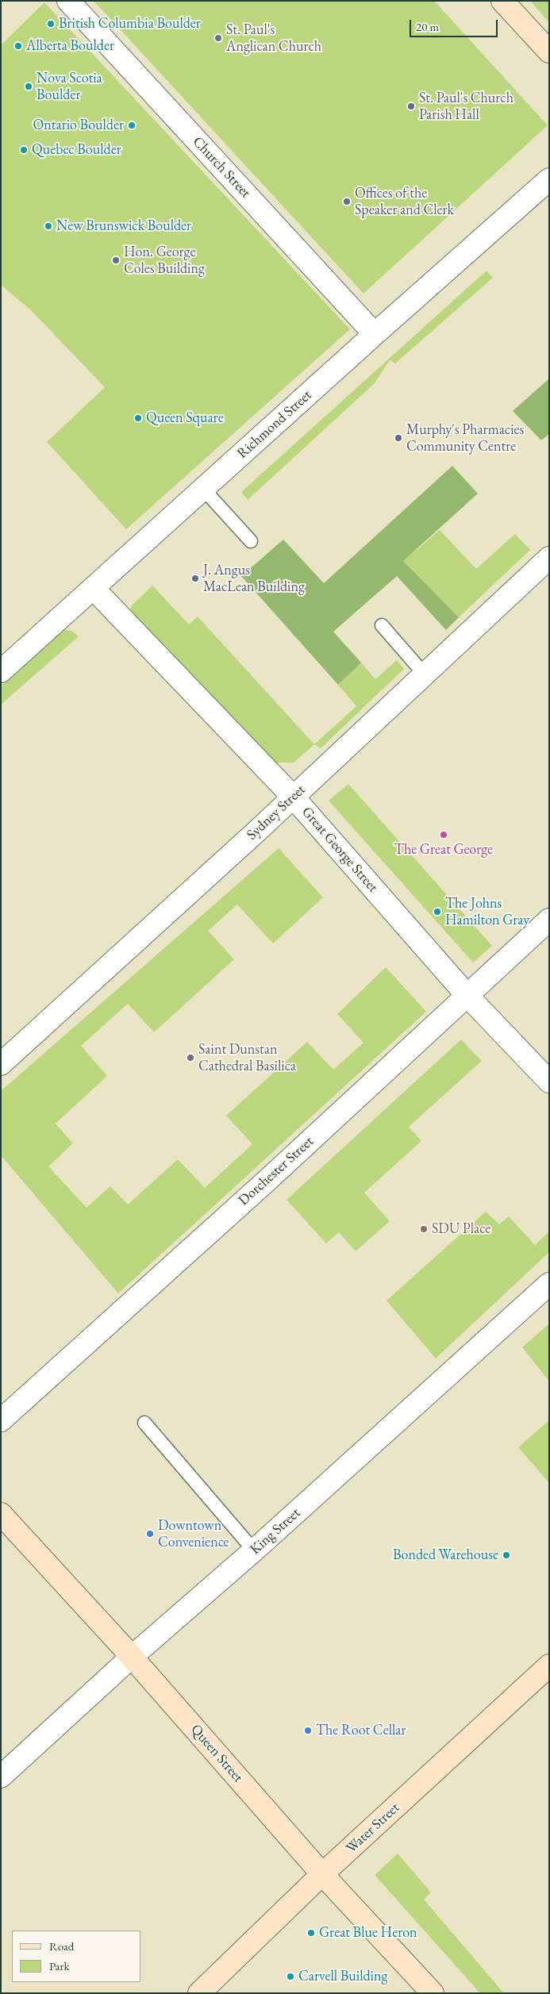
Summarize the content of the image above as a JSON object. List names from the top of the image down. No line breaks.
{"streets":{"street":["Church Street","Richmond Street","Sydney Street","Great George Street","Dorchester Street","King Street","Queen Street","Water Street"]},"crossings":[["Church Street","Richmond Street"],["Richmond Street","Great George Street"],["Sydney Street","Great George Street"],["Great George Street","Dorchester Street"],["King Street","Queen Street"],["Queen Street","Water Street"]],"places":["British Columbia Boulder","St. Paul's Anglican Church","Alberta Boulder","Nova Scotia Boulder","St. Paul's Church Parish Hall","Ontario Boulder","Quebec Boulder","Offices of the Speaker and Clerk","New Brunswick Boulder","Hon. George Coles Building","Queen Square","Murphy's Pharmacies Community Centre","J. Angus MacLean Building","The Great George","The Johns Hamilton Gray","Saint Dunstan Cathedral Basilica","SDU Place","Downtown Convenience","Bonded Warehouse","The Root Cellar","Great Blue Heron","Carvell Building"],"legend":["Road","Park"],"scale_bar":"20 m"}
